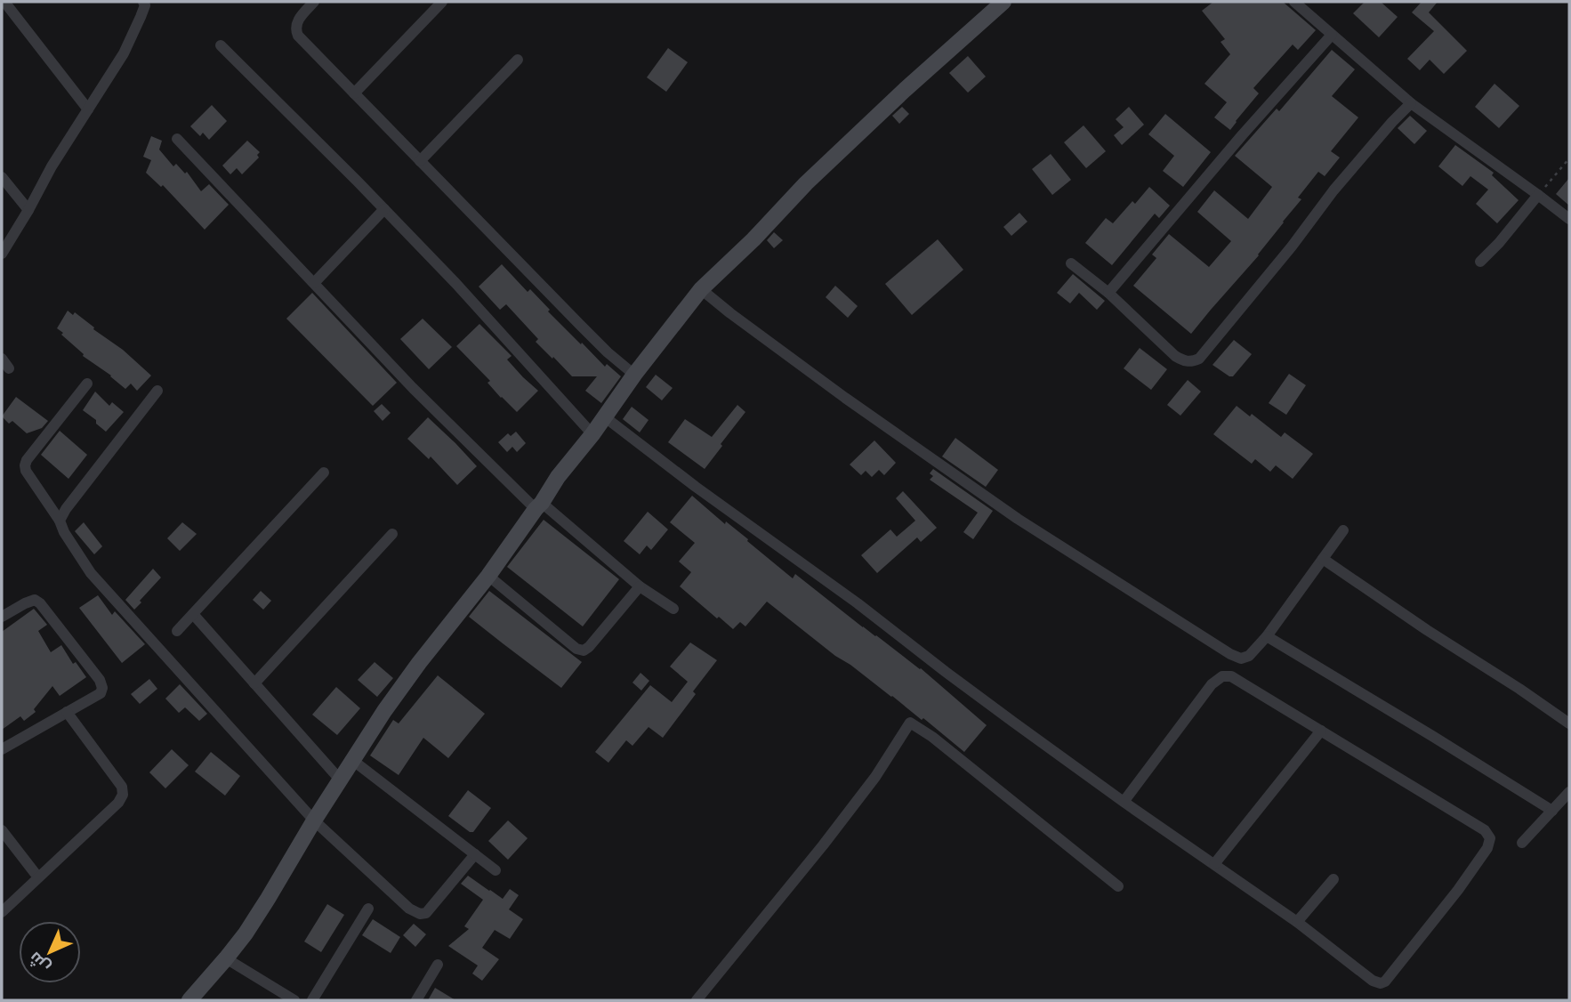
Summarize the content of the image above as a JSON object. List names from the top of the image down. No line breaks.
{"north":"bottom left"}
